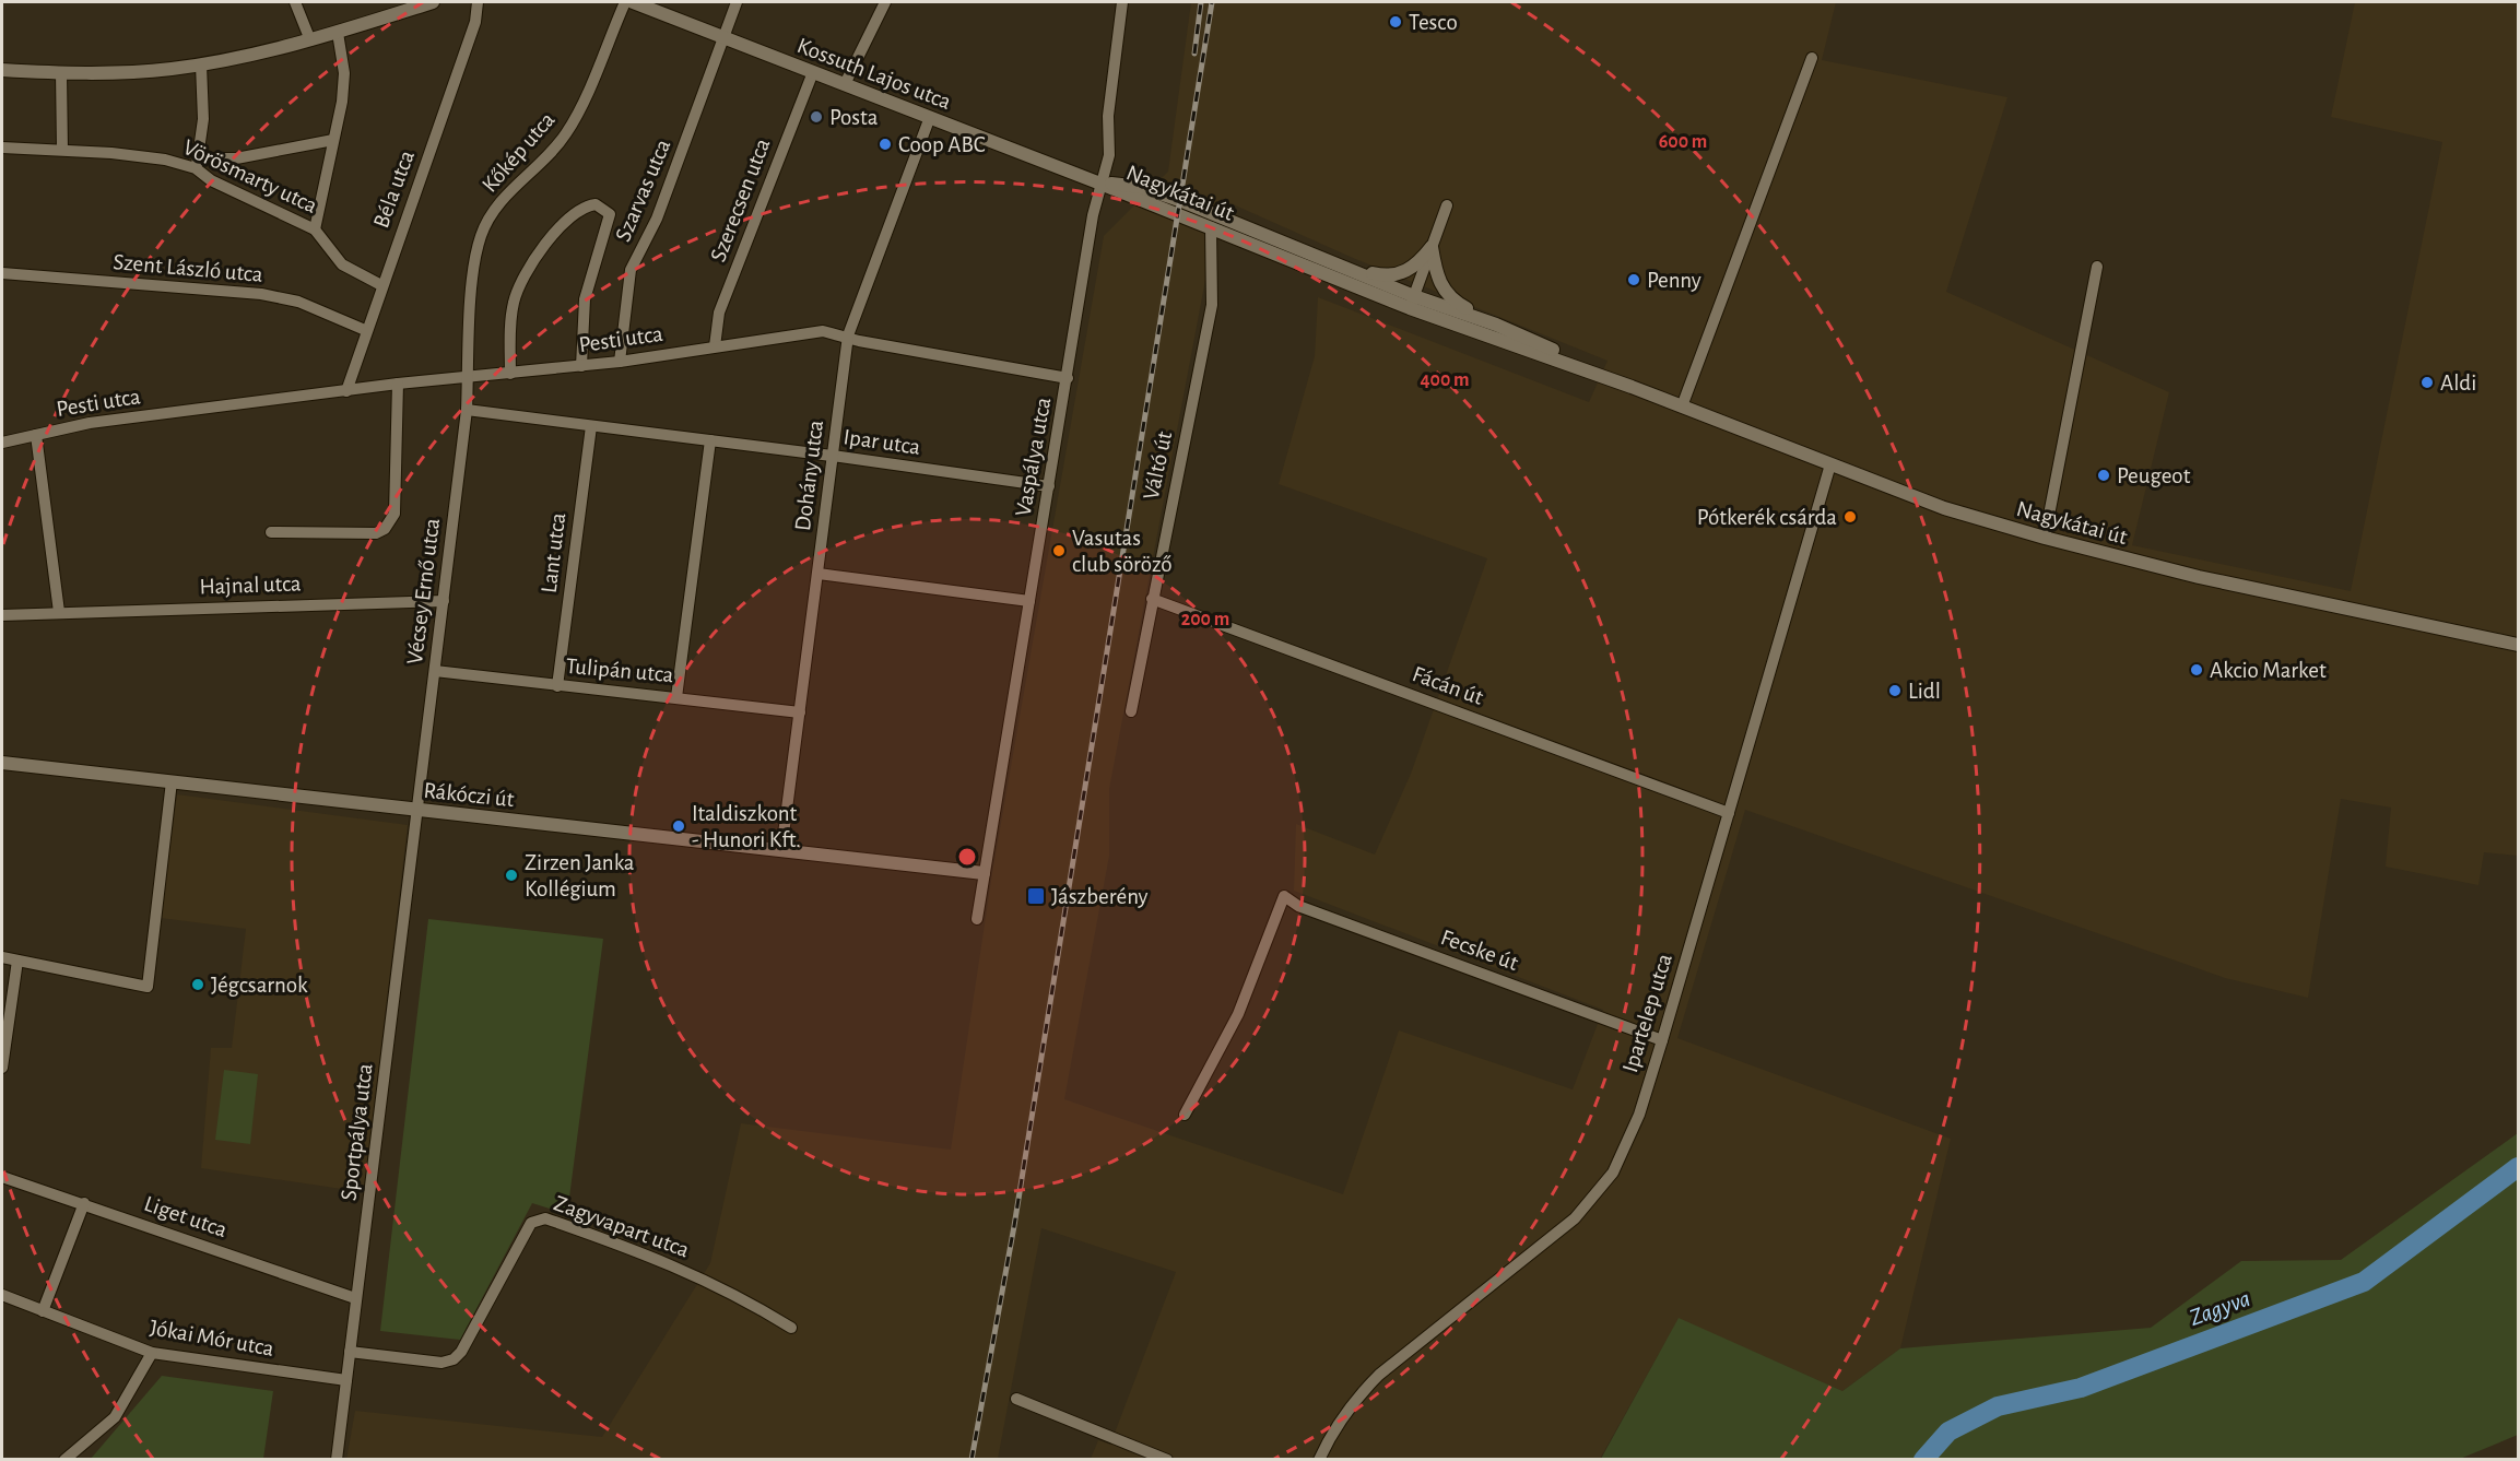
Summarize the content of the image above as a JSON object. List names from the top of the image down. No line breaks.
{"streets":{"street":["Kossuth Lajos utca","Kőkép utca","Vörösmarty utca","Béla utca","Szarvas utca","Nagykátai út","Szerecsen utca","Szent László utca","Pesti utca","Ipar utca","Vaspálya utca","Váltó út","Dohány utca","Lant utca","Hajnal utca","Vécsey Ernő utca","Tulipán utca","Fácán út","Rákóczi út","Fecske út","Ipartelep utca","Sportpálya utca","Liget utca","Zagyvapart utca","Jókai Mór utca"]},"crossings":[["Kossuth Lajos utca","Szarvas utca"],["Kossuth Lajos utca","Nagykátai út"],["Kossuth Lajos utca","Szerecsen utca"],["Kossuth Lajos utca","Vaspálya utca"],["Kossuth Lajos utca","Dohány utca"],["Kőkép utca","Pesti utca"],["Kőkép utca","Vécsey Ernő utca"],["Vörösmarty utca","Béla utca"],["Béla utca","Szent László utca"],["Béla utca","Pesti utca"],["Szarvas utca","Pesti utca"],["Nagykátai út","Vaspálya utca"],["Nagykátai út","Váltó út"],["Nagykátai út","Ipartelep utca"],["Szerecsen utca","Pesti utca"],["Pesti utca","Vaspálya utca"],["Pesti utca","Dohány utca"],["Pesti utca","Vécsey Ernő utca"],["Ipar utca","Vaspálya utca"],["Ipar utca","Dohány utca"],["Ipar utca","Lant utca"],["Ipar utca","Vécsey Ernő utca"],["Vaspálya utca","Rákóczi út"],["Váltó út","Fácán út"],["Dohány utca","Tulipán utca"],["Dohány utca","Rákóczi út"],["Lant utca","Tulipán utca"],["Hajnal utca","Vécsey Ernő utca"],["Vécsey Ernő utca","Tulipán utca"],["Vécsey Ernő utca","Rákóczi út"],["Vécsey Ernő utca","Sportpálya utca"],["Fácán út","Ipartelep utca"],["Rákóczi út","Sportpálya utca"],["Fecske út","Ipartelep utca"],["Sportpálya utca","Liget utca"],["Sportpálya utca","Zagyvapart utca"],["Sportpálya utca","Jókai Mór utca"]],"water":["Zagyva"],"places":{"other":["Tesco","Posta","Coop ABC","Penny","Aldi","Peugeot","Pótkerék csárda","Vasutas club söröző","Akcio Market","Lidl","Italdiszkont - Hunori Kft.","Zirzen Janka Kollégium","Jégcsarnok"],"transit":["Jászberény"]},"rings":["600 m","400 m","200 m"]}
